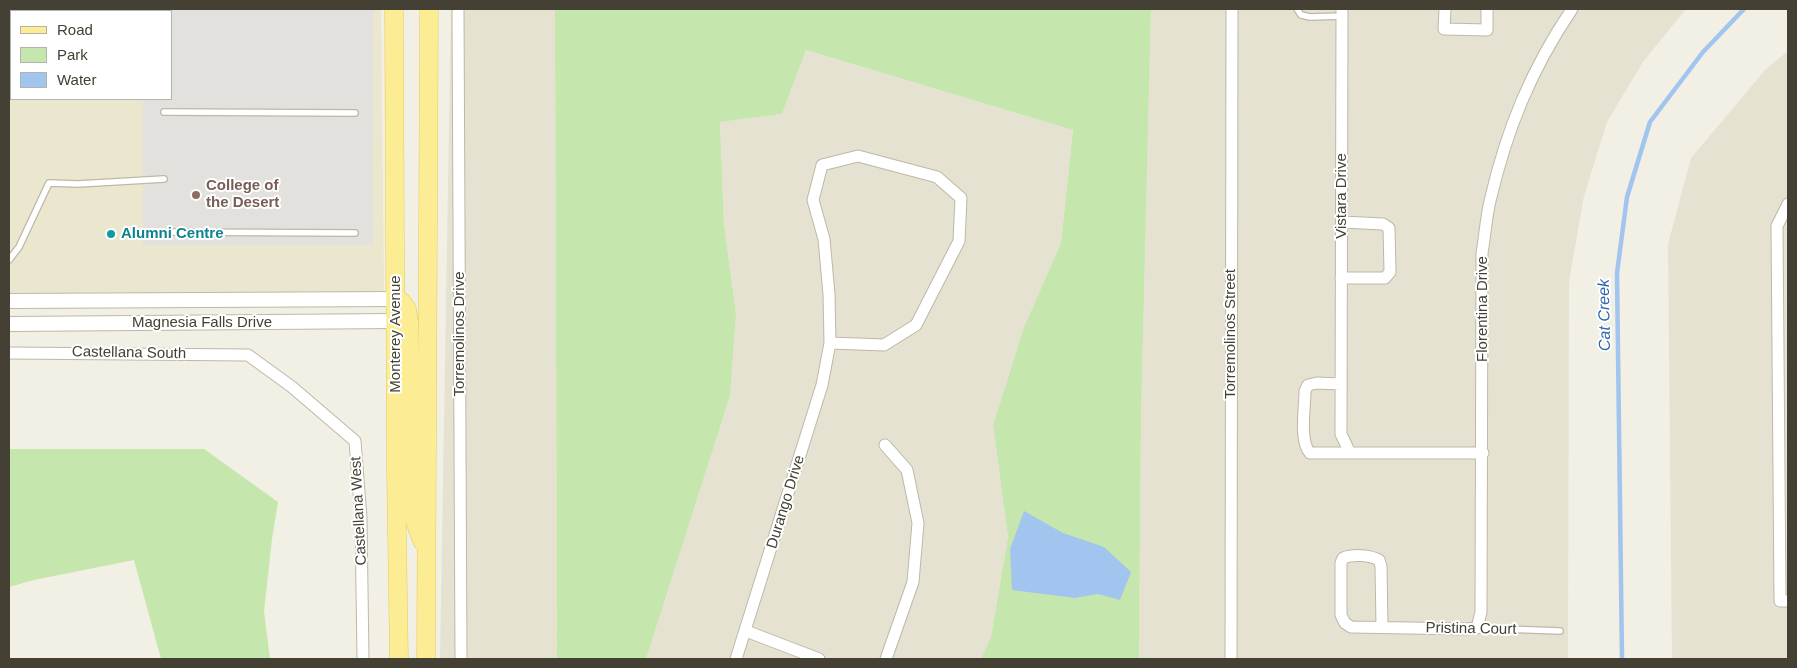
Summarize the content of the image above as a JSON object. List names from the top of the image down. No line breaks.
{"streets":{"main road":["Monterey Avenue"],"street":["Vistara Drive","Florentina Drive","Magnesia Falls Drive","Torremolinos Drive","Torremolinos Street","Castellana South","Durango Drive","Castellana West","Pristina Court"]},"crossings":[["Florentina Drive","Pristina Court"],["Magnesia Falls Drive","Monterey Avenue"],["Castellana South","Castellana West"]],"water":["Cat Creek"],"places":["College of the Desert","Alumni Centre"],"legend":["Road","Park","Water"]}
